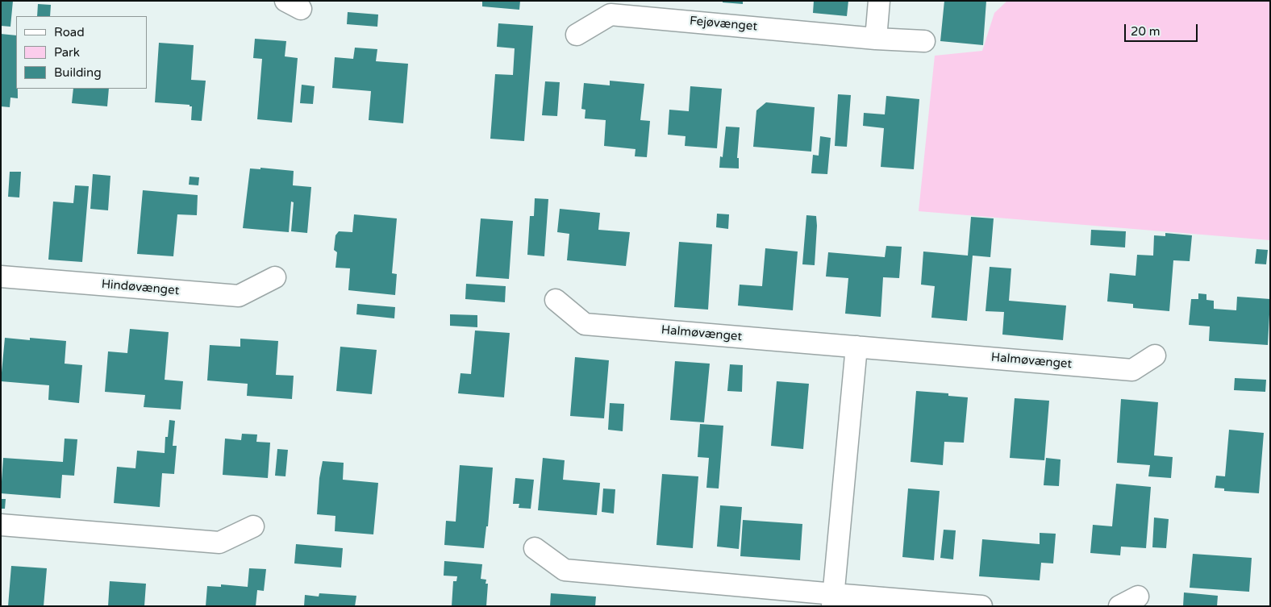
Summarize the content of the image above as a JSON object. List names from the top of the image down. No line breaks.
{"streets":{"street":["Fejøvænget","Hindøvænget","Halmøvænget"]},"legend":["Road","Park","Building"],"scale_bar":"20 m"}
